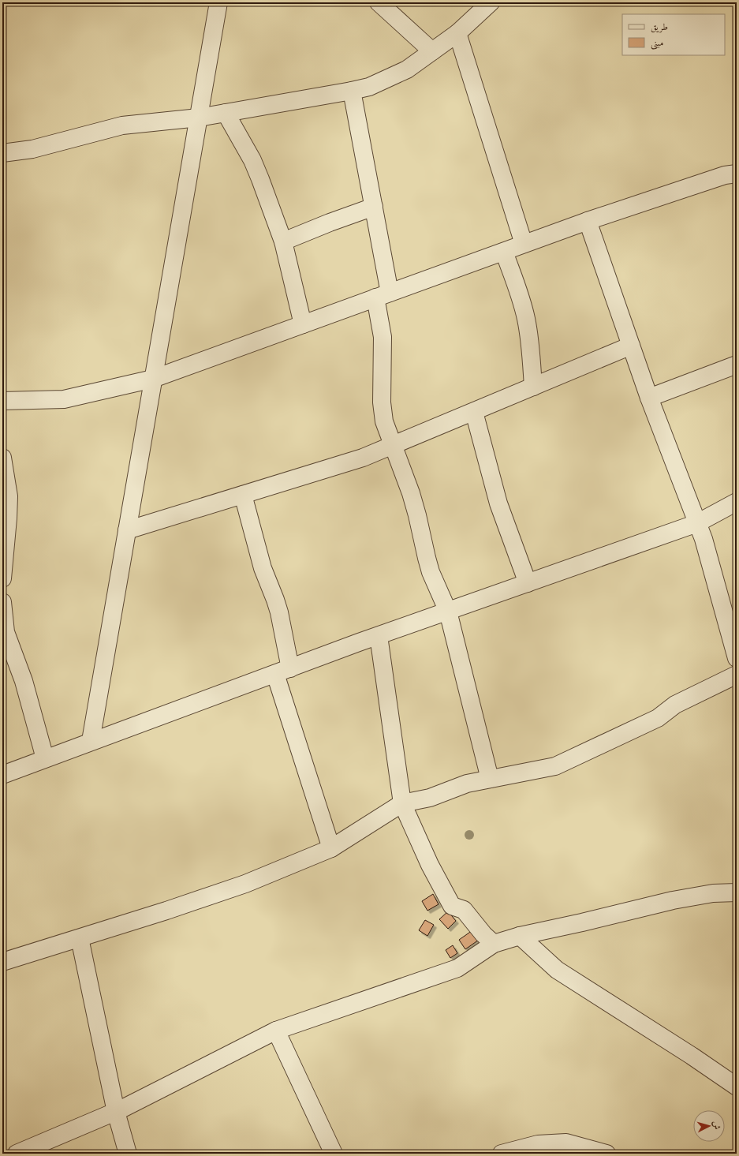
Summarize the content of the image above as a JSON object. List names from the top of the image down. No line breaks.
{"legend":["طريق","مبنى"],"north":"right"}
